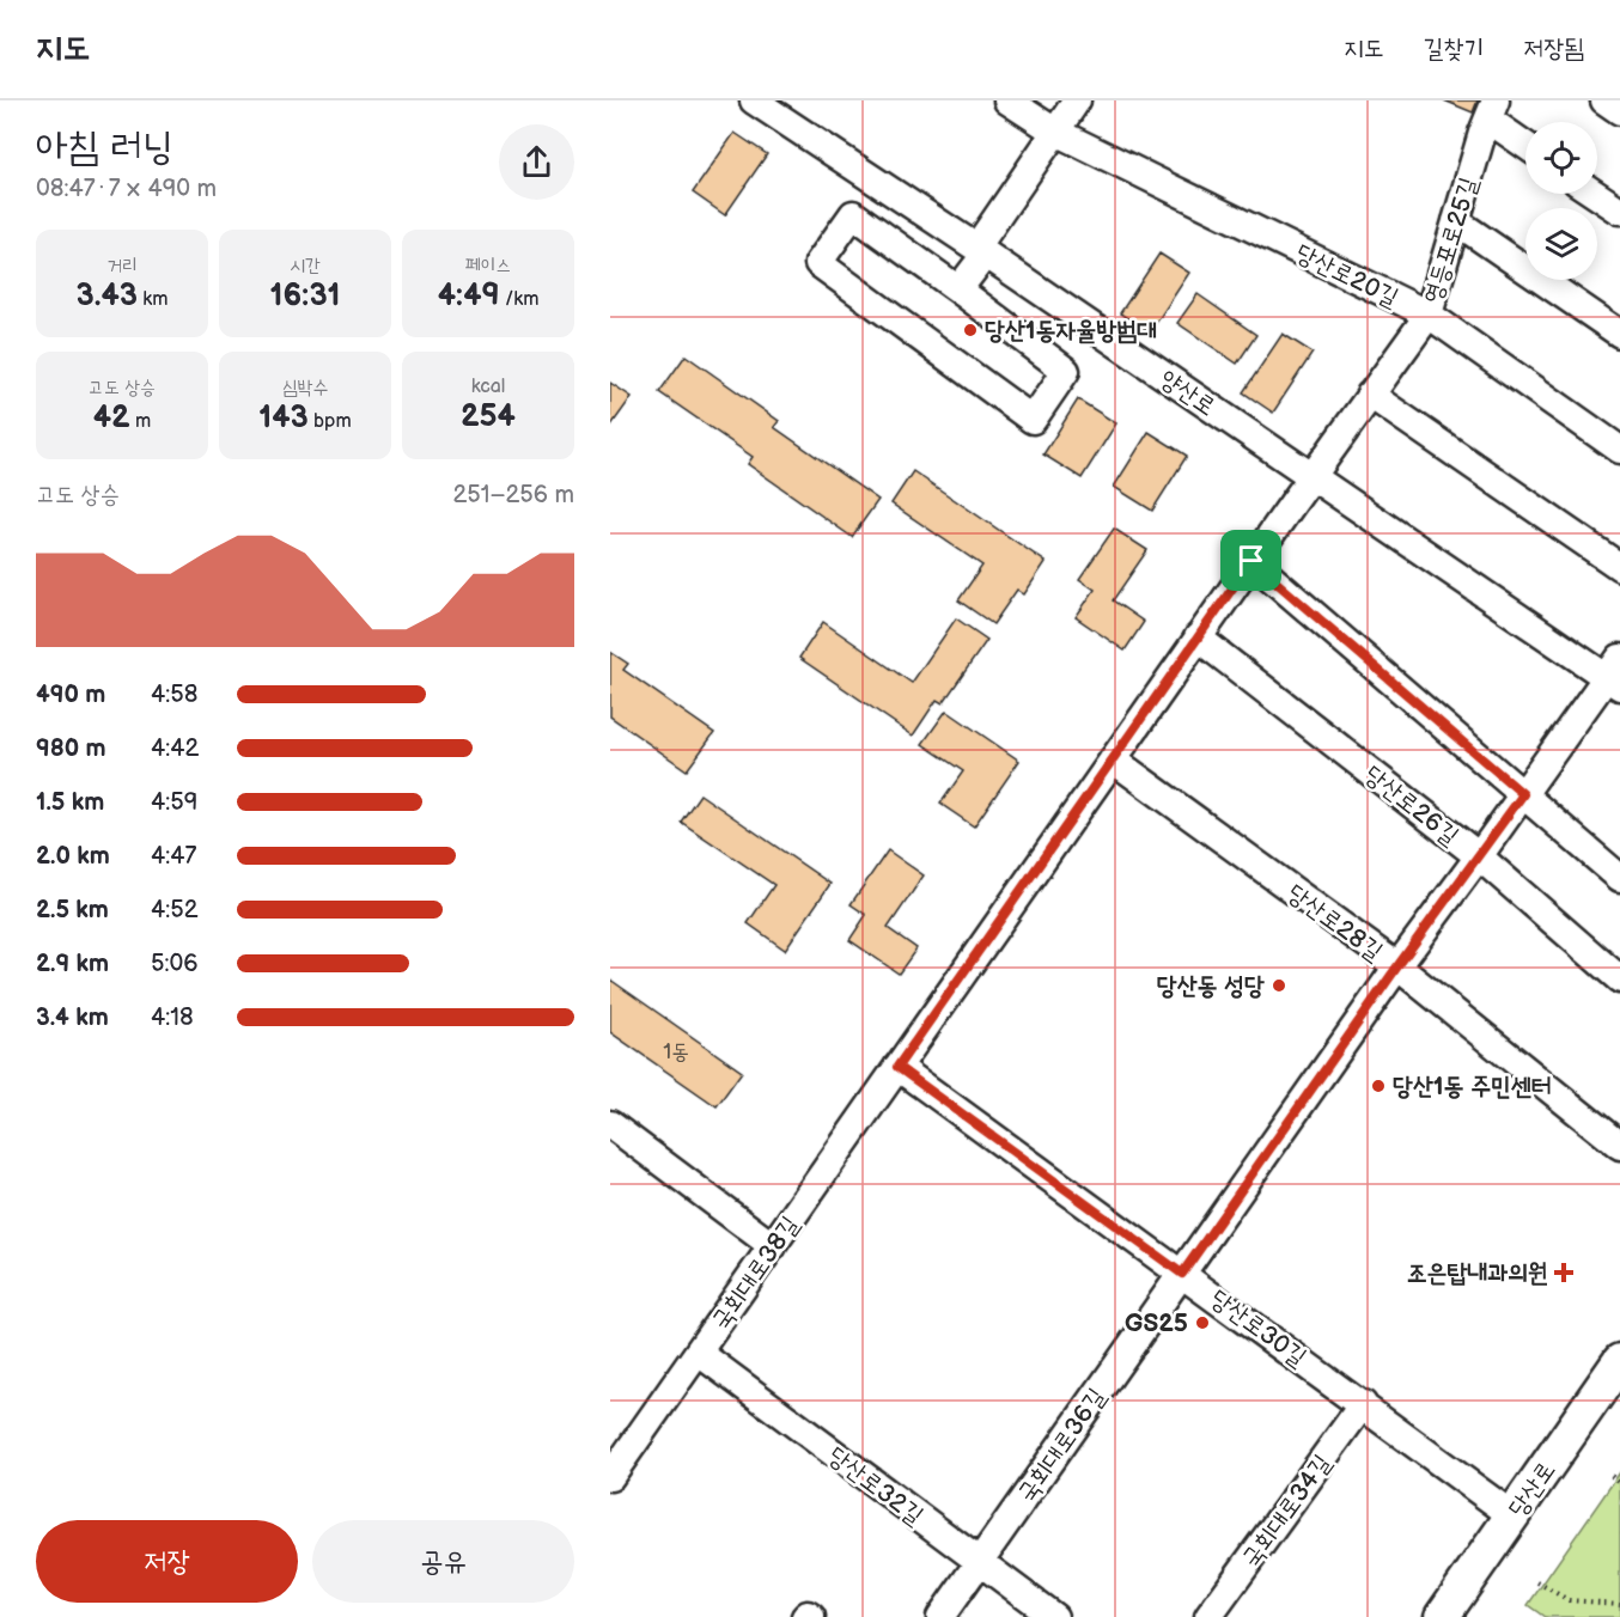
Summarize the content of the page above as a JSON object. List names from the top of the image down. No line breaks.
{"streets":{"main road":["당산로"],"street":["영등포로25길","당산로20길","양산로","당산로26길","당산로28길","국회대로38길","당산로30길","국회대로36길","당산로32길","국회대로34길"]},"crossings":[["영등포로25길","당산로20길"],["영등포로25길","양산로"],["영등포로25길","당산로26길"],["영등포로25길","당산로28길"],["영등포로25길","국회대로38길"],["양산로","국회대로36길"],["당산로26길","국회대로36길"],["당산로28길","국회대로38길"],["당산로28길","국회대로36길"],["국회대로38길","당산로30길"],["국회대로38길","당산로32길"],["당산로30길","국회대로36길"],["당산로30길","당산로"],["당산로30길","국회대로34길"],["국회대로36길","당산로32길"]],"places":{"other":["당산1동자율방범대","당산동 성당","당산1동 주민센터","GS25"],"health":["조은탑내과의원"]},"house_numbers":["1동"],"page":{"header":"지도","nav":["지도","길찾기","저장됨"],"heading":["아침 러닝","08:47 · 7 × 490 m"],"stats":[["거리","3.43 km"],["시간","16:31"],["페이스","4:49 /km"],["고도 상승","42 m"],["심박수","143 bpm"],["kcal","254"]],"chart":["고도 상승","251–256 m"],"list":[{"name":"490 m","note":"4:58"},{"name":"980 m","note":"4:42"},{"name":"1.5 km","note":"4:59"},{"name":"2.0 km","note":"4:47"},{"name":"2.5 km","note":"4:52"},{"name":"2.9 km","note":"5:06"},{"name":"3.4 km","note":"4:18"}],"buttons":["저장","공유"]}}
